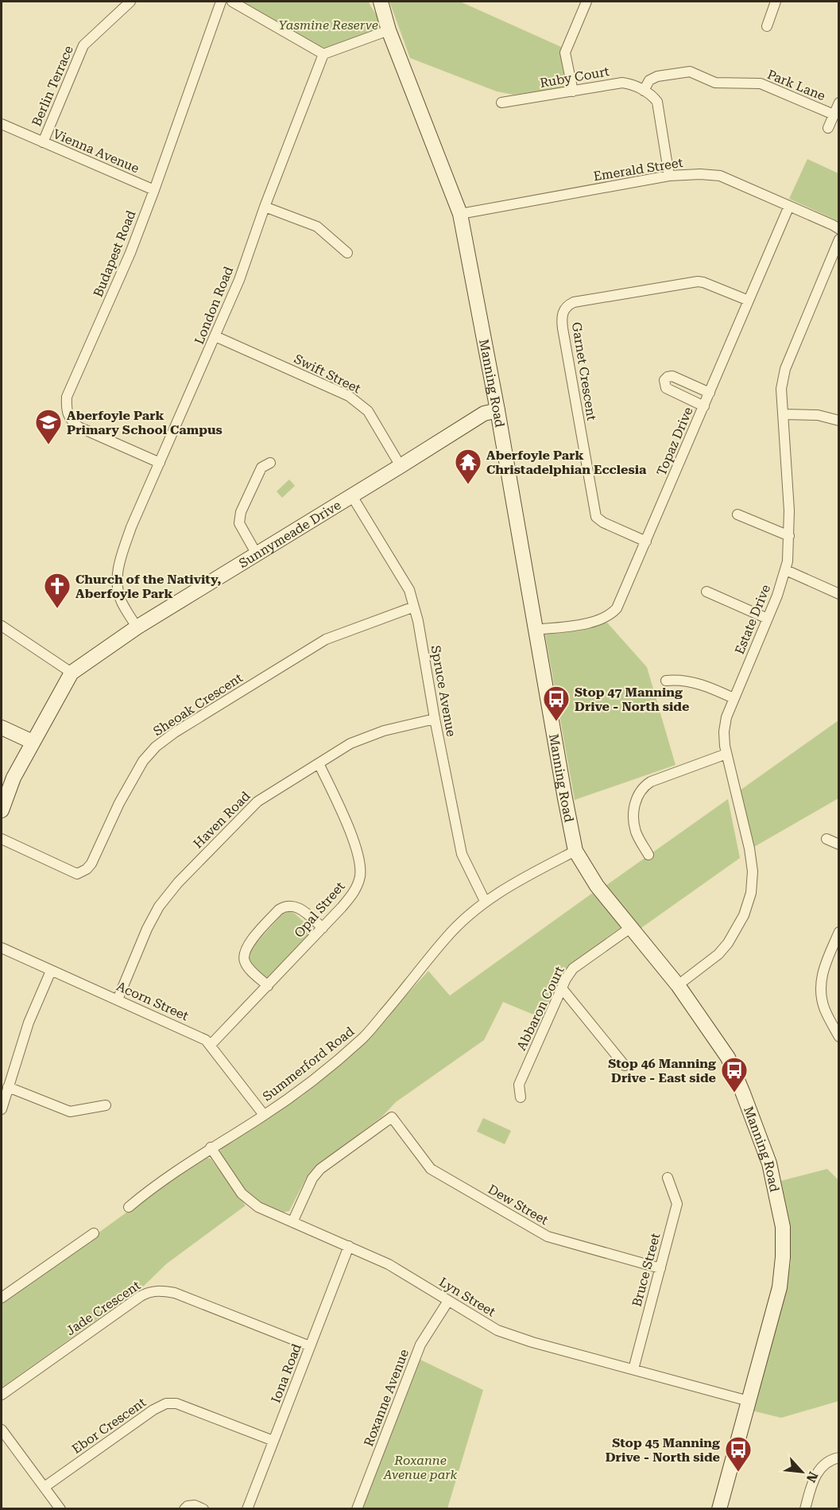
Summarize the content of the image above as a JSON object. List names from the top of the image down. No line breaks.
{"streets":{"street":["Ruby Court","Park Lane","Berlin Terrace","Vienna Avenue","Emerald Street","Budapest Road","London Road","Garnet Crescent","Swift Street","Manning Road","Topaz Drive","Sunnymeade Drive","Estate Drive","Spruce Avenue","Sheoak Crescent","Haven Road","Opal Street","Acorn Street","Abbaron Court","Summerford Road","Dew Street","Bruce Street","Lyn Street","Jade Crescent","Iona Road","Roxanne Avenue","Ebor Crescent"]},"crossings":[["Ruby Court","Park Lane"],["Ruby Court","Emerald Street"],["Berlin Terrace","Vienna Avenue"],["Vienna Avenue","Budapest Road"],["Emerald Street","Manning Road"],["Emerald Street","Topaz Drive"],["Budapest Road","London Road"],["London Road","Swift Street"],["London Road","Sunnymeade Drive"],["Garnet Crescent","Topaz Drive"],["Swift Street","Sunnymeade Drive"],["Manning Road","Topaz Drive"],["Manning Road","Sunnymeade Drive"],["Manning Road","Estate Drive"],["Manning Road","Abbaron Court"],["Manning Road","Summerford Road"],["Manning Road","Lyn Street"],["Sunnymeade Drive","Spruce Avenue"],["Spruce Avenue","Sheoak Crescent"],["Spruce Avenue","Haven Road"],["Spruce Avenue","Summerford Road"],["Haven Road","Opal Street"],["Haven Road","Acorn Street"],["Opal Street","Acorn Street"],["Acorn Street","Summerford Road"],["Summerford Road","Lyn Street"],["Dew Street","Bruce Street"],["Dew Street","Lyn Street"],["Bruce Street","Lyn Street"],["Lyn Street","Iona Road"],["Lyn Street","Roxanne Avenue"],["Jade Crescent","Iona Road"],["Iona Road","Ebor Crescent"]],"parks":["Yasmine Reserve","Roxanne Avenue park"],"places":{"school or university":["Aberfoyle Park Primary School Campus"],"temple":["Aberfoyle Park Christadelphian Ecclesia"],"church":["Church of the Nativity, Aberfoyle Park"],"bus stop":["Stop 47 Manning Drive - North side","Stop 46 Manning Drive - East side","Stop 45 Manning Drive - North side"]},"north":"bottom right"}
